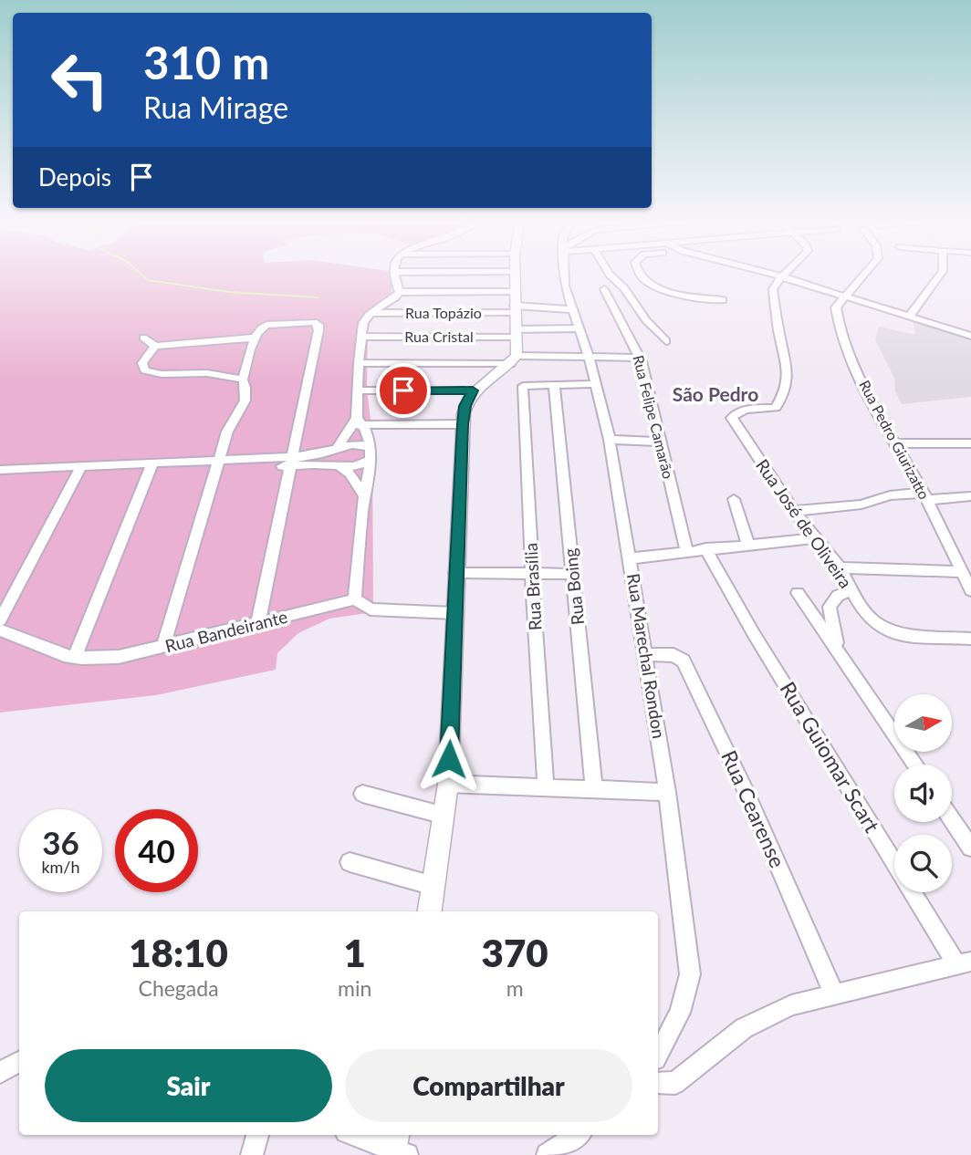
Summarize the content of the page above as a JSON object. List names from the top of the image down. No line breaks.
{"streets":{"street":["Rua Topázio","Rua Cristal","Rua Felipe Camarão","Rua Pedro Giurizatto","Rua José de Oliveira","Rua Brasília","Rua Boing","Rua Bandeirante","Rua Marechal Rondon","Rua Guiomar Scart","Rua Cearense"]},"crossings":[["Rua Topázio","Rua Marechal Rondon"],["Rua Cristal","Rua Marechal Rondon"],["Rua Brasília","Rua Boing"],["Rua Marechal Rondon","Rua Cearense"]],"districts":["São Pedro"],"north":"right","page":{"turn":["310 m","Rua Mirage"],"then":"Depois","speed":"36 km/h","limit":"40","eta":["18:10","Chegada","1","min","370","m"],"buttons":["Sair","Compartilhar"]}}
